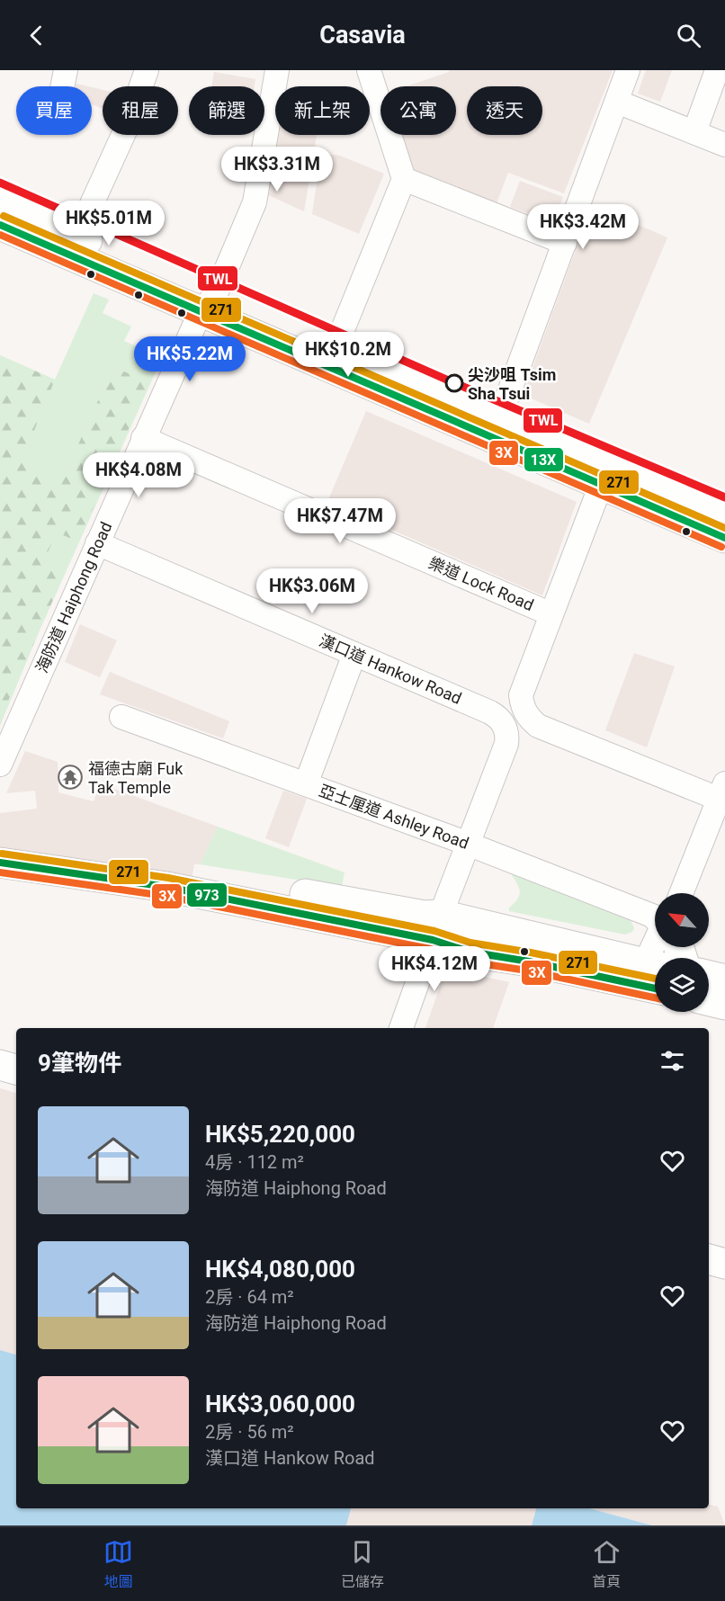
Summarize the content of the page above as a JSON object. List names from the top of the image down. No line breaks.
{"streets":{"street":["樂道 Lock Road","海防道 Haiphong Road","漢口道 Hankow Road","亞士厘道 Ashley Road"]},"crossings":[["樂道 Lock Road","海防道 Haiphong Road"],["海防道 Haiphong Road","漢口道 Hankow Road"],["漢口道 Hankow Road","亞士厘道 Ashley Road"]],"places":{"other":["尖沙咀 Tsim Sha Tsui"],"temple":["福德古廟 Fuk Tak Temple"]},"lines":["transit line TWL","transit line 271","transit line 13X","transit line 3X","transit line 973"],"north":"top left","page":{"header":"Casavia","chip":["買屋","租屋","篩選","新上架","公寓","透天"],"price":["HK$3.31M","HK$5.01M","HK$3.42M","HK$10.2M","HK$5.22M","HK$4.08M","HK$7.47M","HK$3.06M","HK$4.12M"],"heading":"9筆物件","list":[{"name":"HK$5,220,000","note":"4房 · 112 m² · 海防道 Haiphong Road"},{"name":"HK$4,080,000","note":"2房 · 64 m² · 海防道 Haiphong Road"},{"name":"HK$3,060,000","note":"2房 · 56 m² · 漢口道 Hankow Road"}],"tabs":["地圖","已儲存","首頁"]}}
